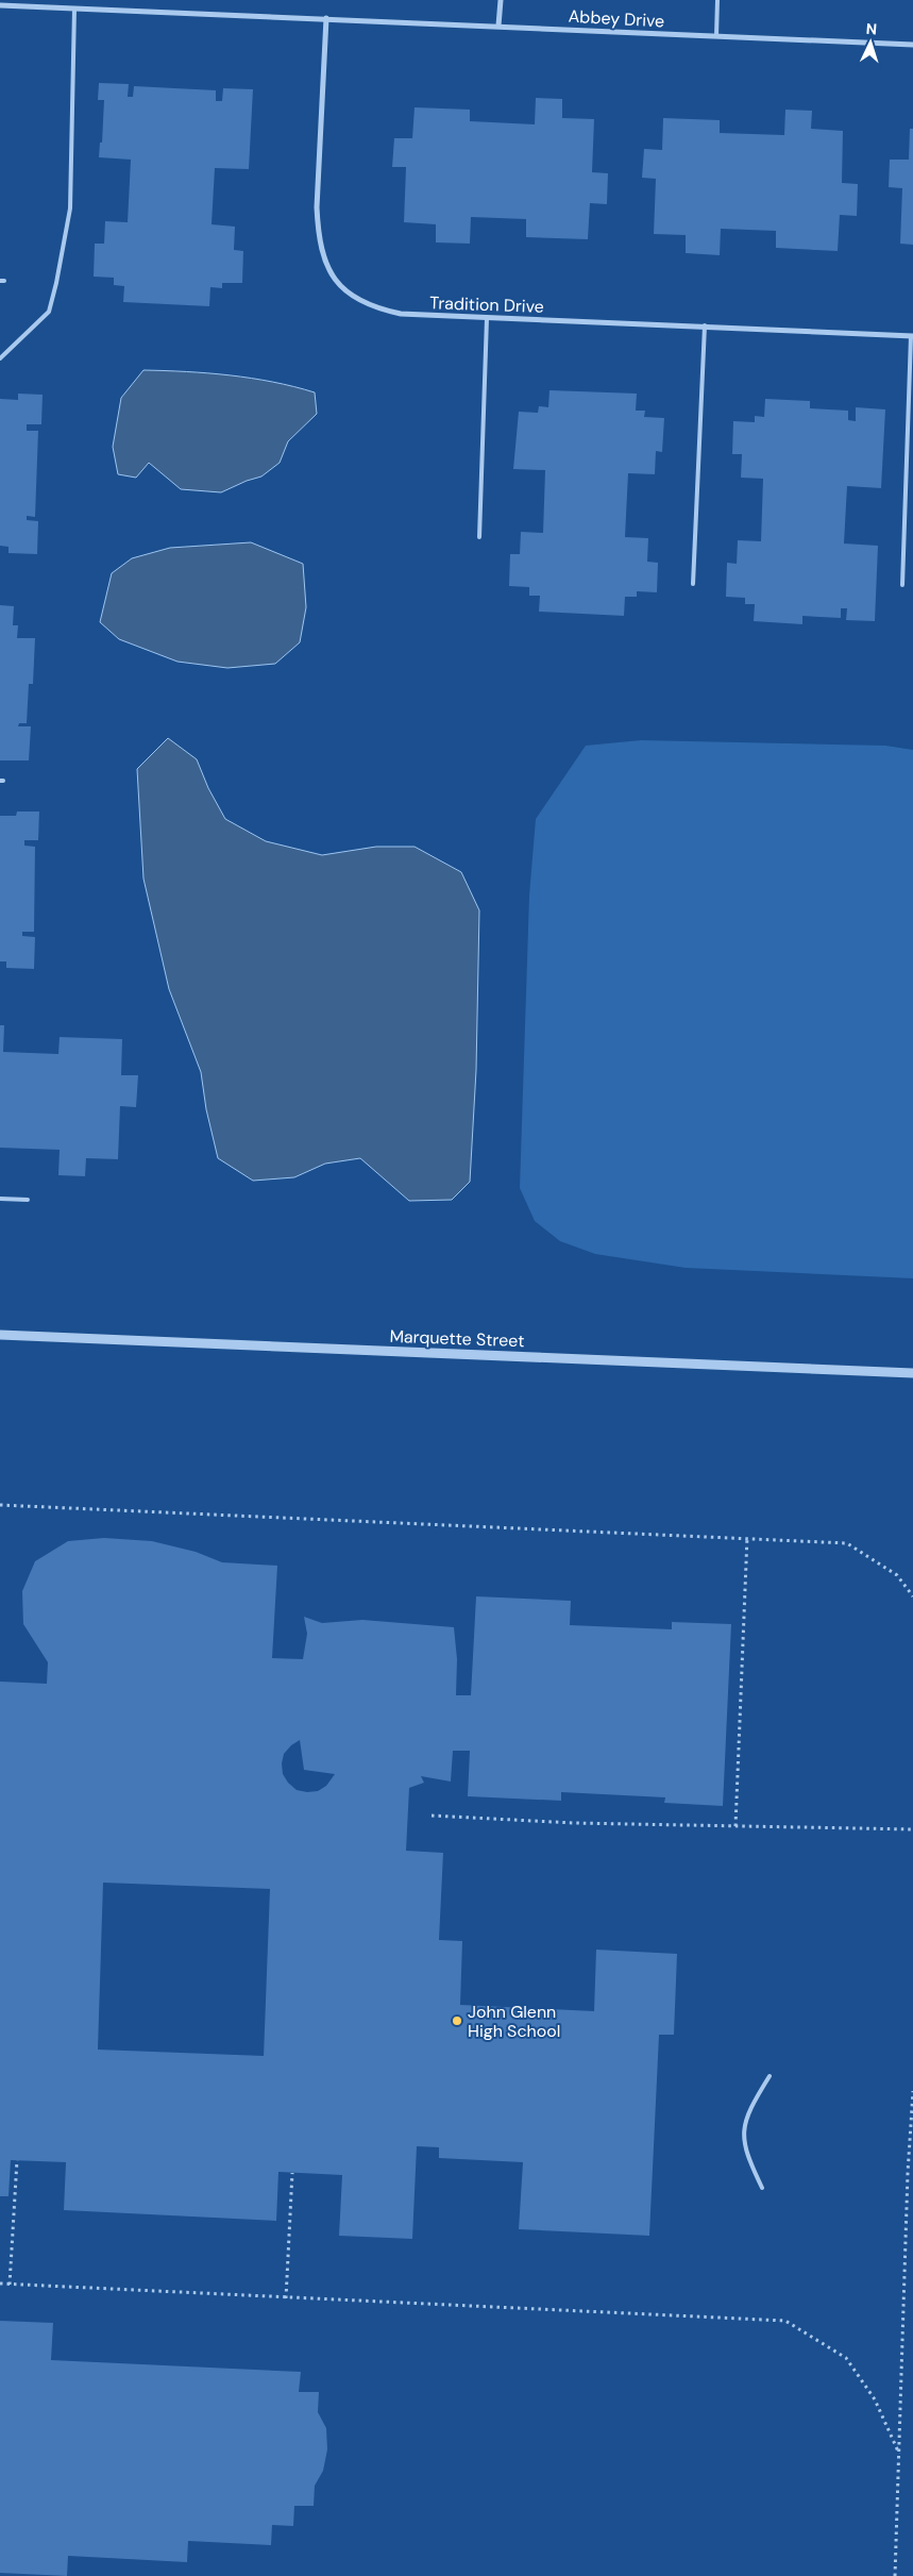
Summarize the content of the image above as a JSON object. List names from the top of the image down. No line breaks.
{"streets":{"street":["Abbey Drive","Tradition Drive","Marquette Street"]},"crossings":[["Abbey Drive","Tradition Drive"]],"places":["John Glenn High School"],"north":"top"}
